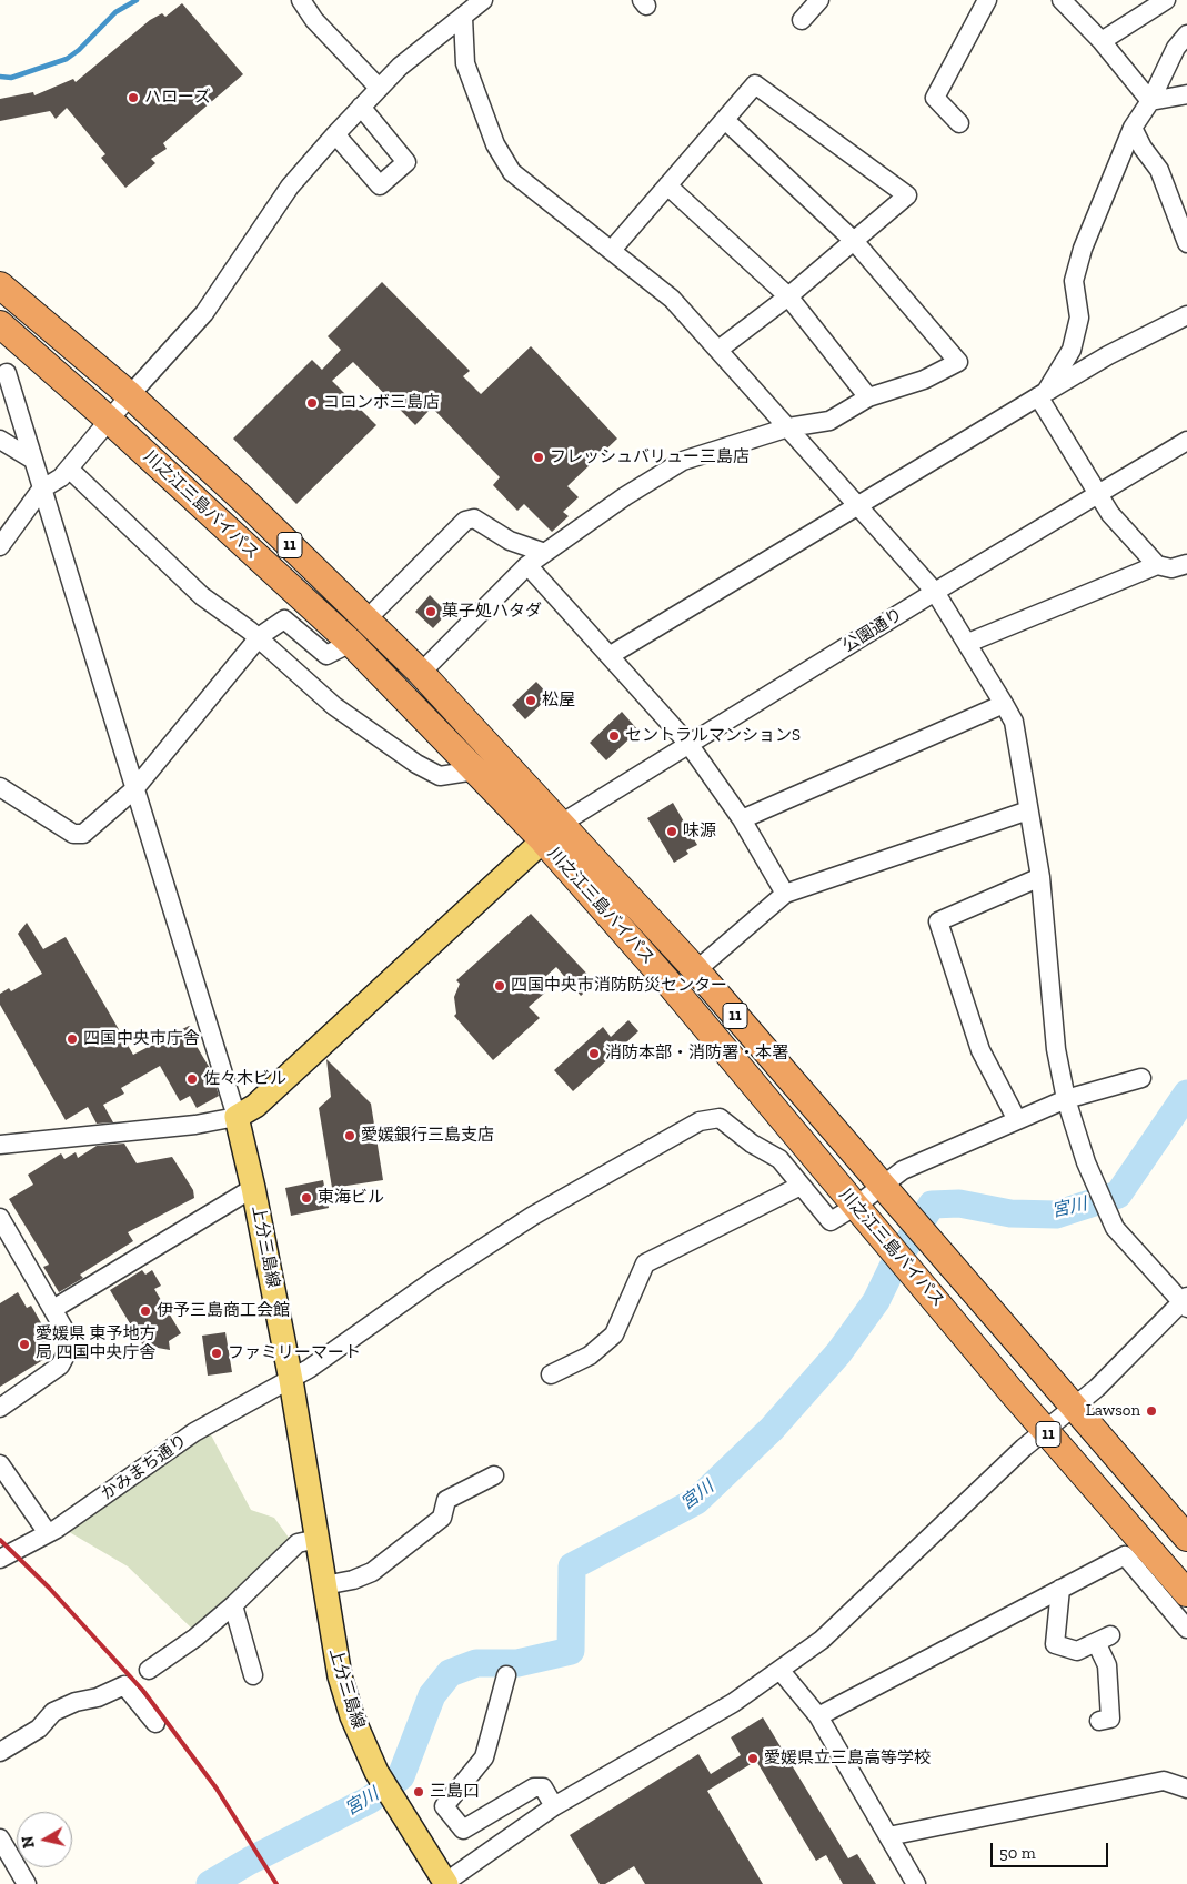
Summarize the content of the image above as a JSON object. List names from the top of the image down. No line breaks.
{"streets":{"highway":["川之江三島バイパス","11"],"main road":["上分三島線"],"street":["公園通り","かみまち通り"]},"crossings":[["川之江三島バイパス","公園通り"],["川之江三島バイパス","かみまち通り"],["上分三島線","かみまち通り"]],"water":["宮川"],"places":["ハローズ","コロンボ三島店","フレッシュバリュー三島店","菓子処ハタダ","松屋","セントラルマンションS","味源","四国中央市消防防災センター","四国中央市庁舎","消防本部・消防署・本署","佐々木ビル","愛媛銀行三島支店","東海ビル","伊予三島商工会館","愛媛県 東予地方 局 四国中央庁舎","ファミリーマート","Lawson","愛媛県立三島高等学校","三島口"],"scale_bar":"50 m","north":"left"}
